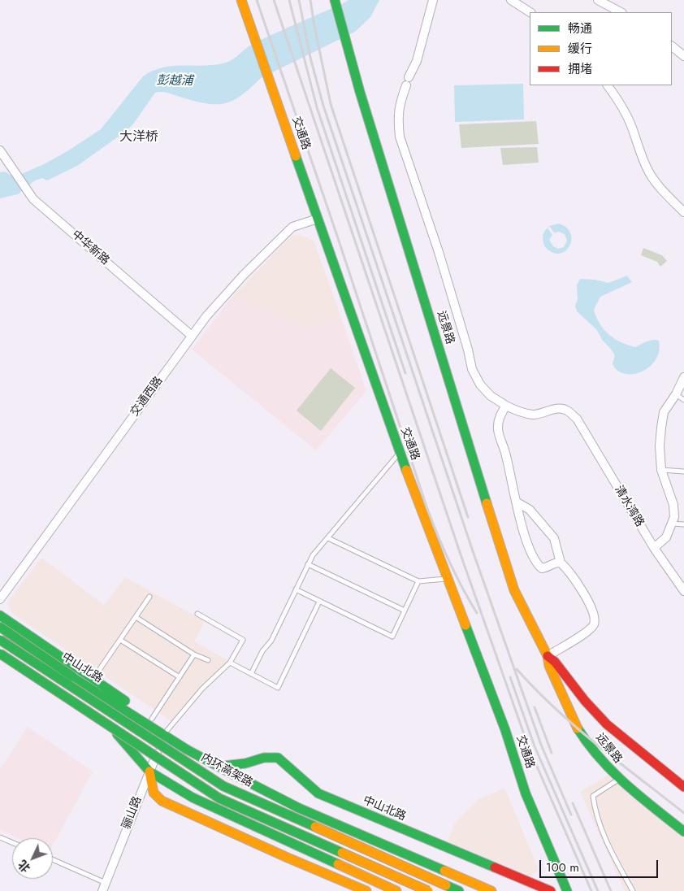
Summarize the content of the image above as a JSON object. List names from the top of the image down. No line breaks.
{"streets":{"main road":["交通路","远景路","中山北路","内环高架路"],"street":["中华新路","交通西路","清水湾路","骊山路"]},"crossings":[["交通路","交通西路"],["中华新路","交通西路"],["中山北路","骊山路"]],"districts":["大洋桥"],"water":["彭越浦"],"legend":["畅通","缓行","拥堵"],"scale_bar":"100 m","north":"bottom left"}
